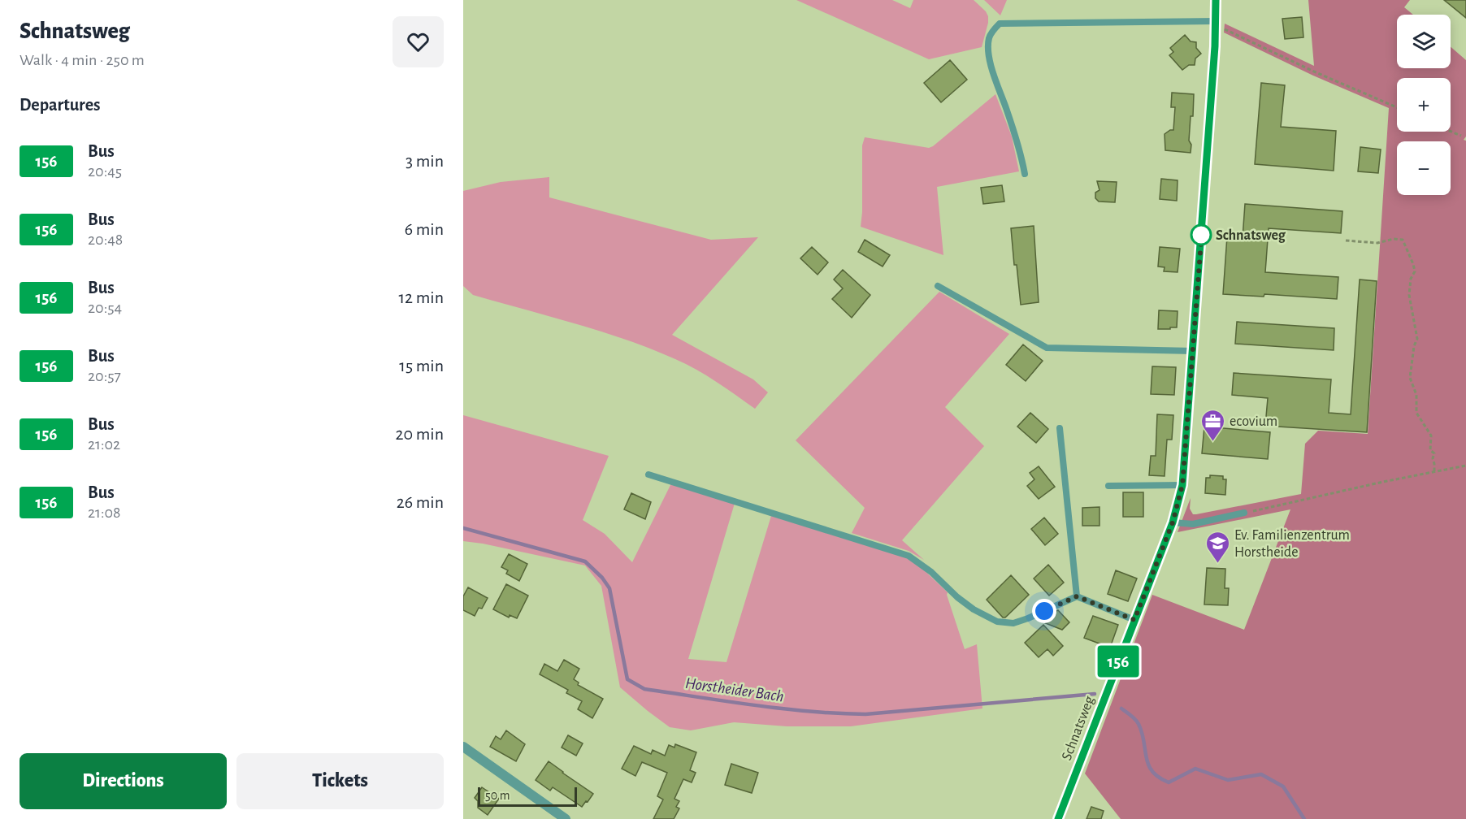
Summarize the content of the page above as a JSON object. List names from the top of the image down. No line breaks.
{"streets":{"street":["Schnatsweg"]},"water":["Horstheider Bach"],"places":{"other":["Schnatsweg"],"office":["ecovium"],"school or university":["Ev. Familienzentrum Horstheide"]},"lines":["bus line 156"],"scale_bar":"50 m","page":{"heading":[["Schnatsweg","Walk · 4 min · 250 m"],"Departures"],"on_map":"156","map_buttons":["+","−"],"list":[{"mark":"156","name":"Bus","note":"20:45","value":"3 min"},{"mark":"156","name":"Bus","note":"20:48","value":"6 min"},{"mark":"156","name":"Bus","note":"20:54","value":"12 min"},{"mark":"156","name":"Bus","note":"20:57","value":"15 min"},{"mark":"156","name":"Bus","note":"21:02","value":"20 min"},{"mark":"156","name":"Bus","note":"21:08","value":"26 min"}],"buttons":["Directions","Tickets"],"scale":"50 m"}}
